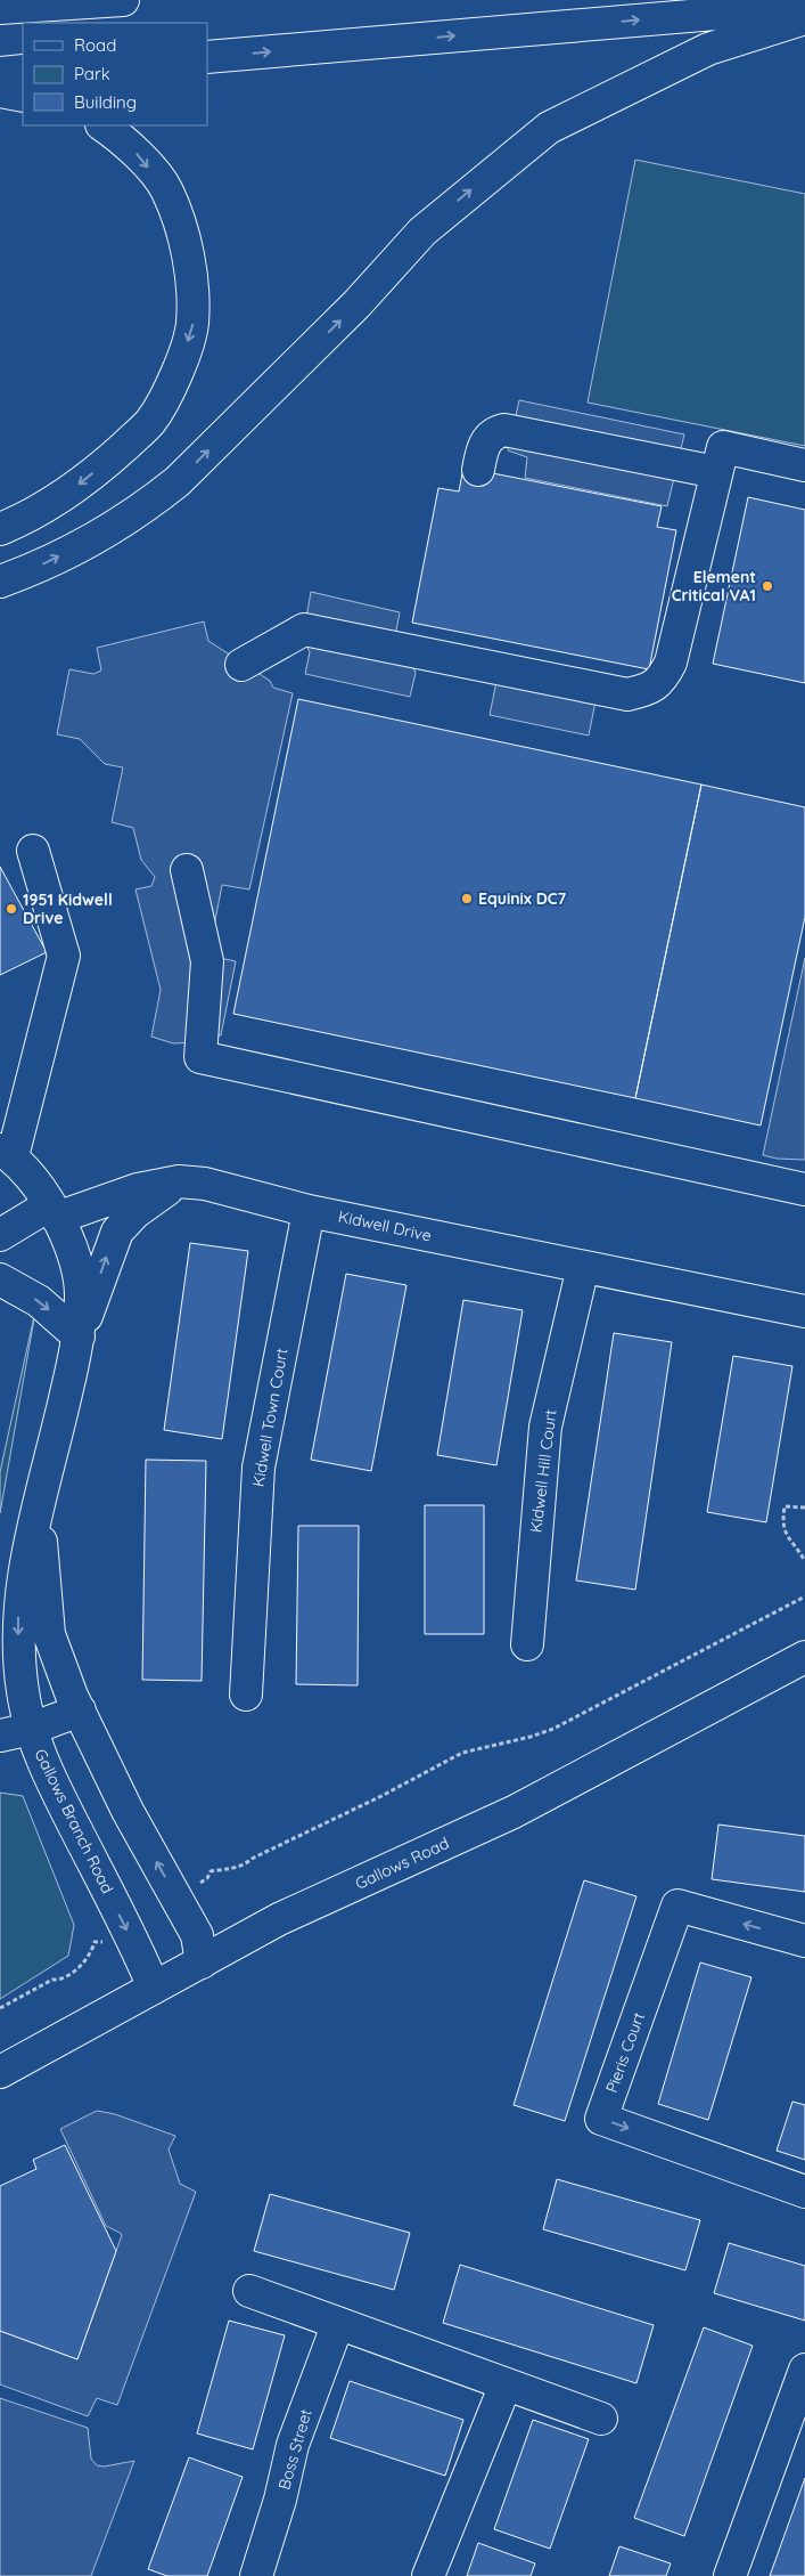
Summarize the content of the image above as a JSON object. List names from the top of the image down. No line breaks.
{"streets":{"main road":["Kidwell Drive","Kidwell Town Court","Kidwell Hill Court","Gallows Branch Road","Gallows Road","Pieris Court","Boss Street"]},"crossings":[["Kidwell Drive","Kidwell Town Court"],["Kidwell Drive","Kidwell Hill Court"],["Kidwell Drive","Gallows Branch Road"],["Gallows Branch Road","Gallows Road"]],"places":["Element Critical VA1","Equinix DC7","1951 Kidwell Drive"],"legend":["Road","Park","Building"]}
